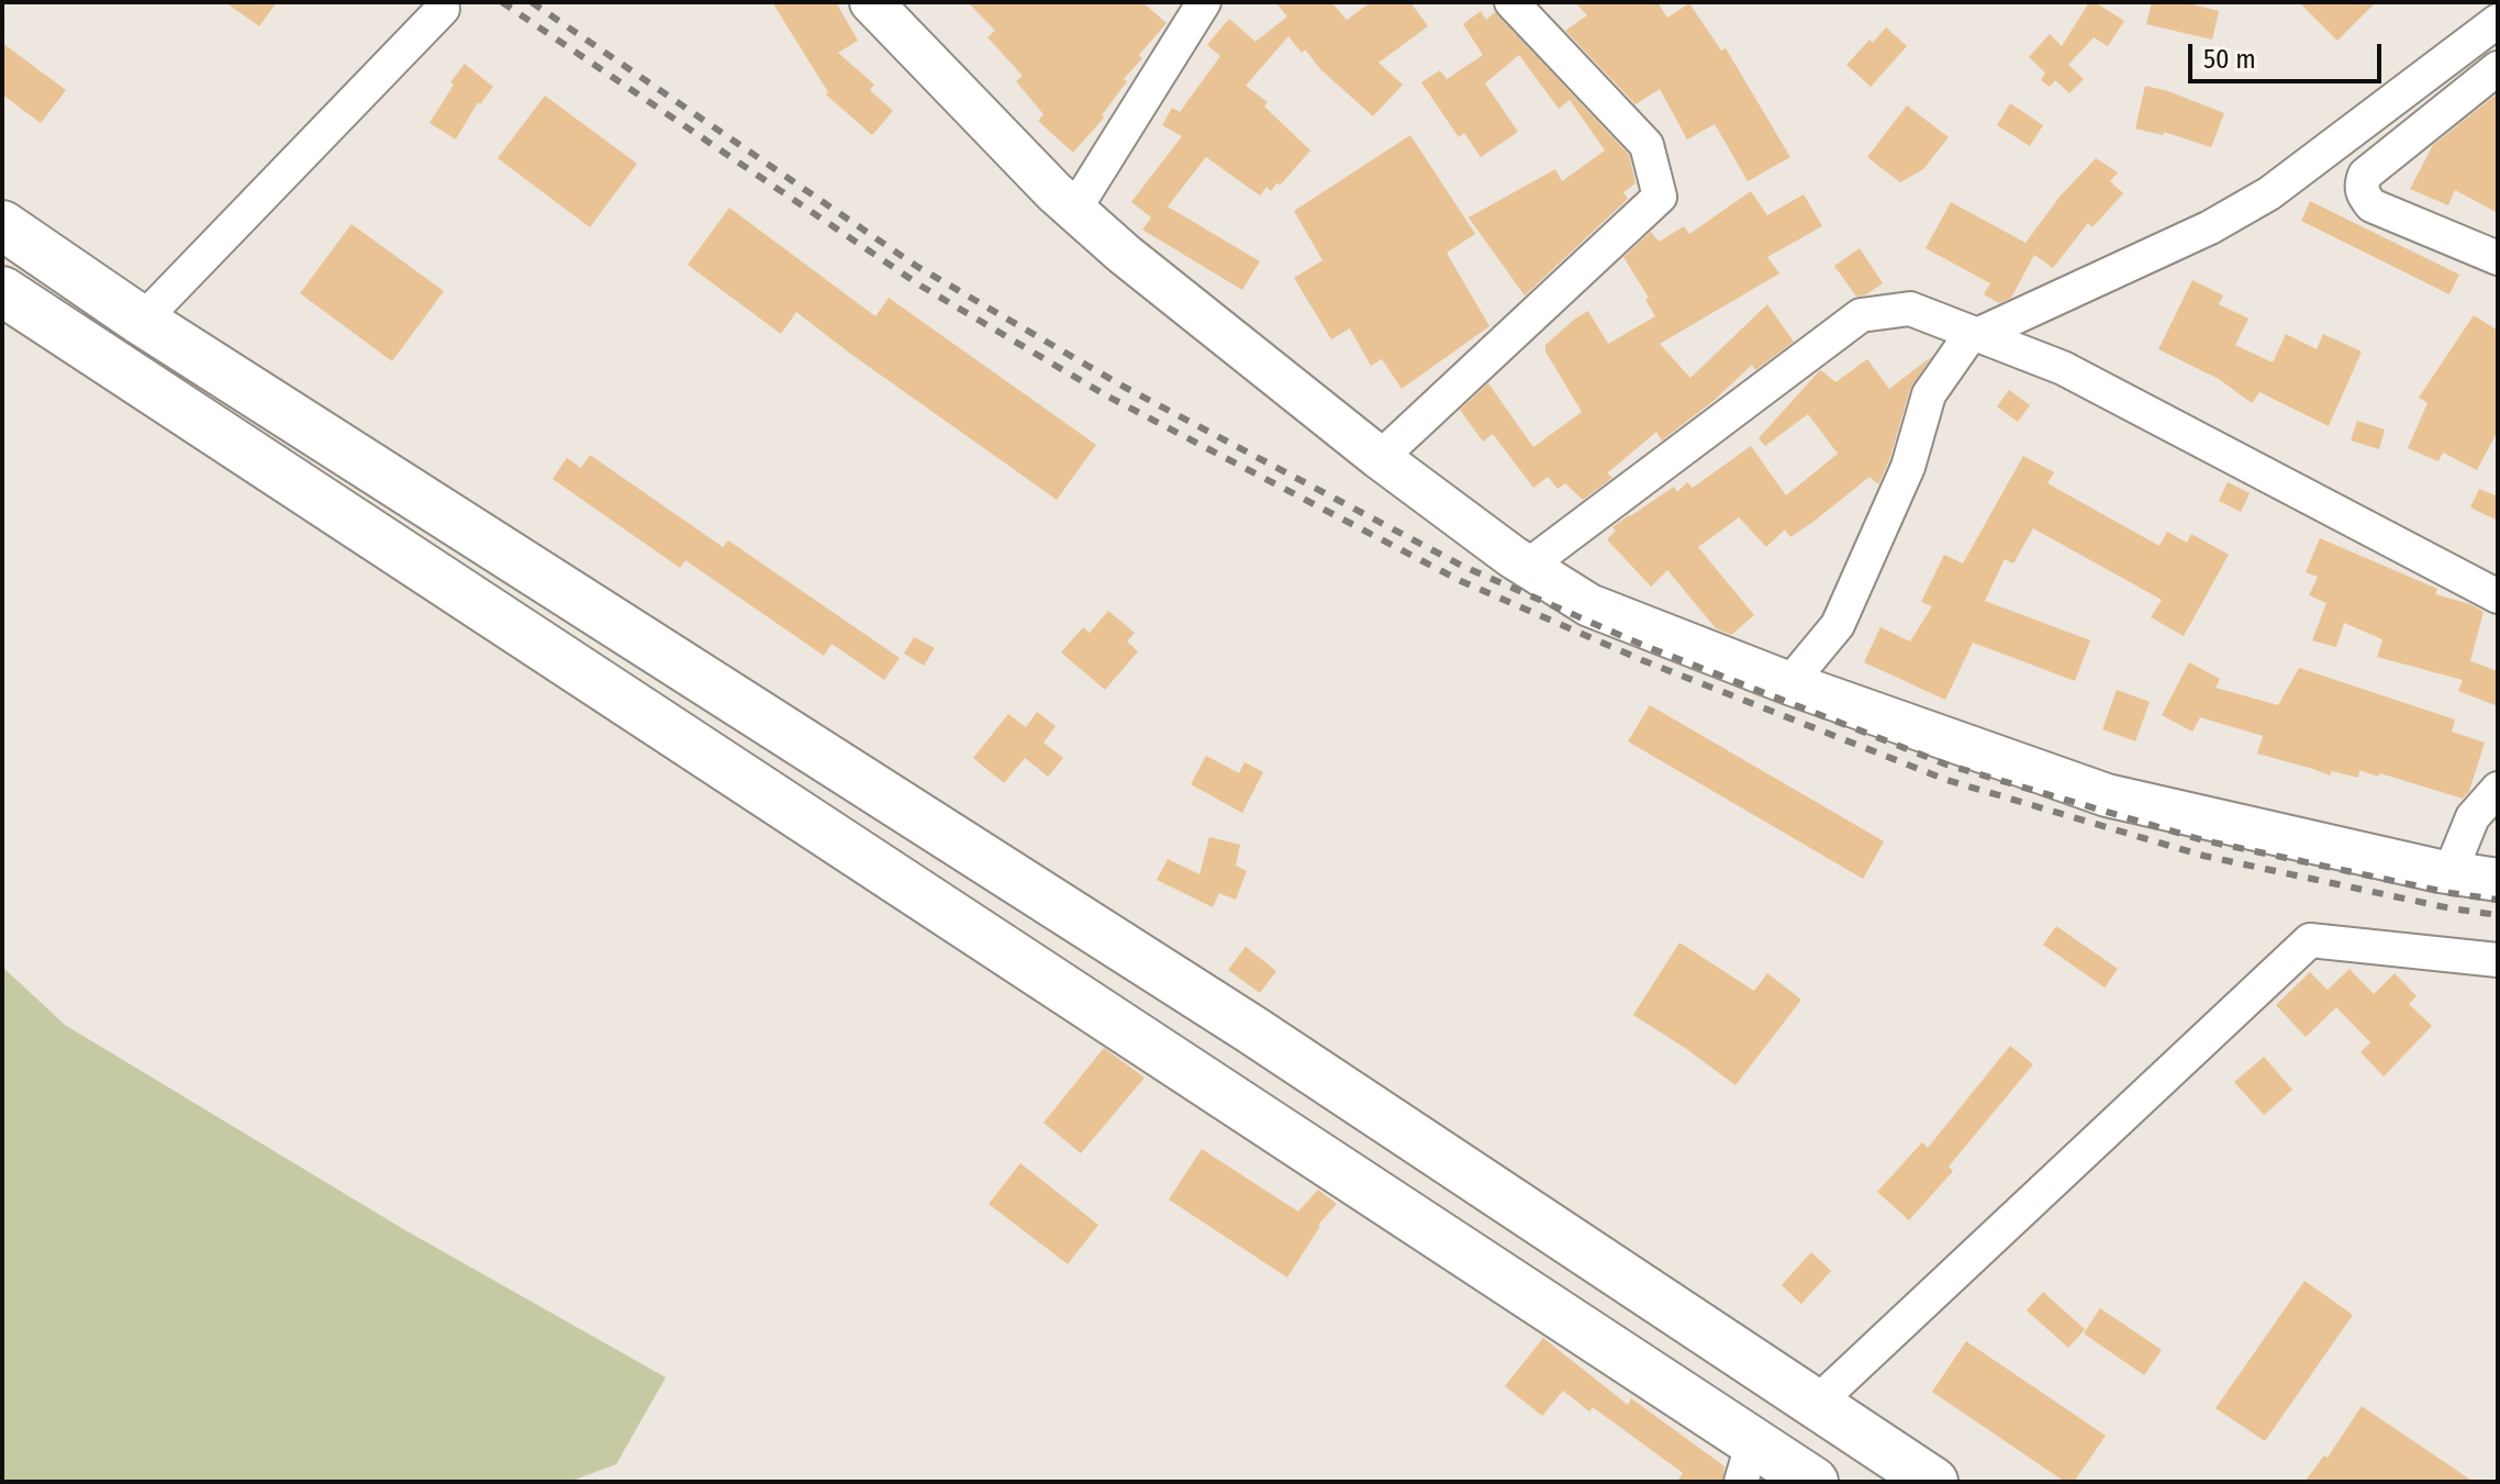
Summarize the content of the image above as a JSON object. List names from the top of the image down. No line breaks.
{"scale_bar":"50 m"}
